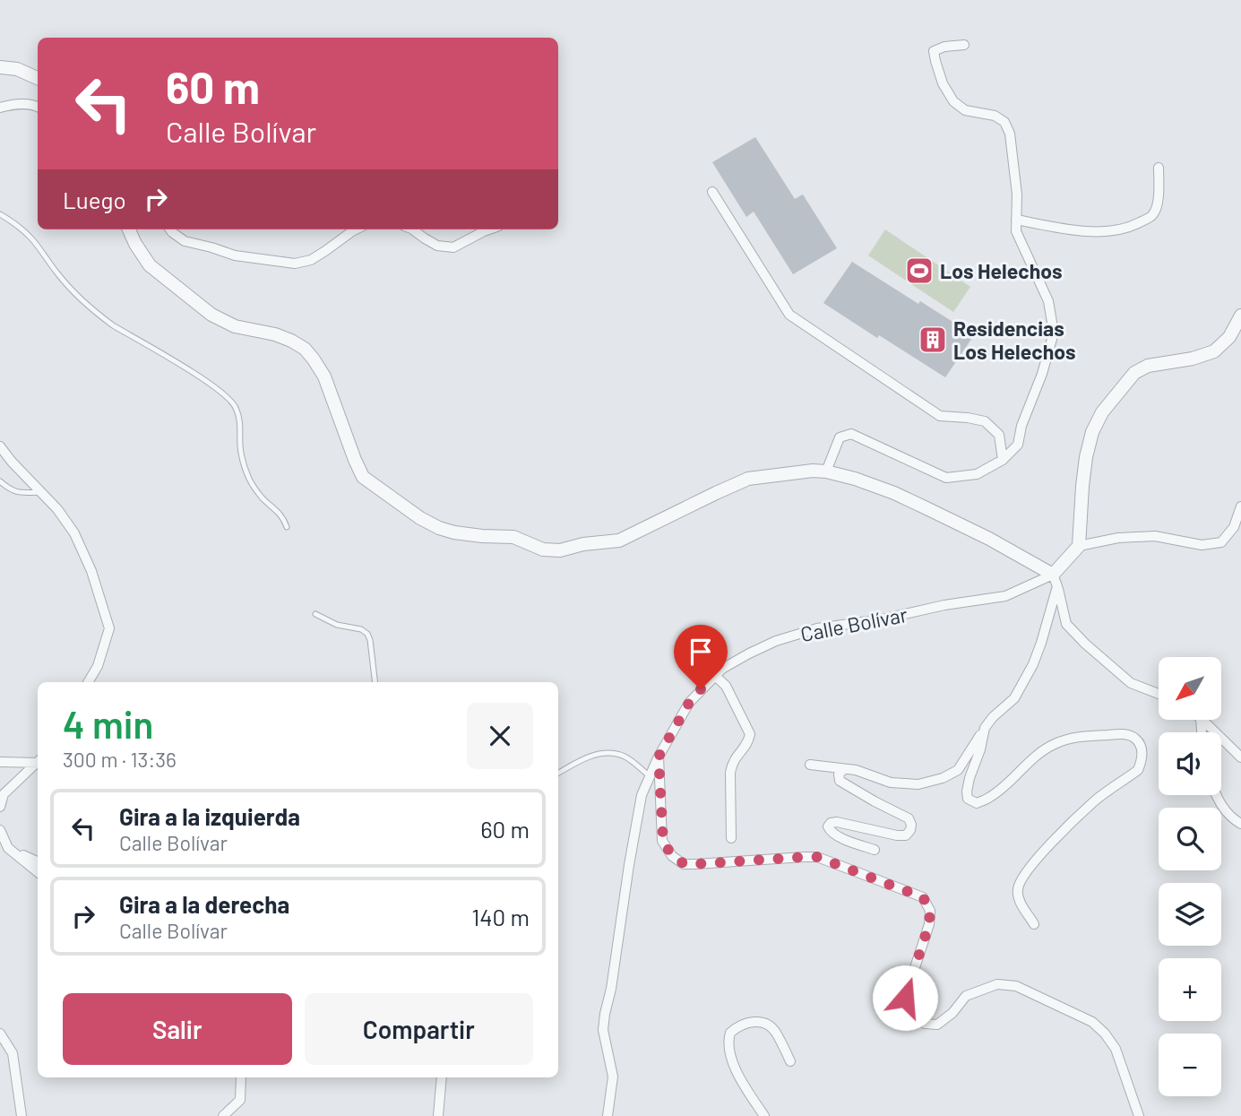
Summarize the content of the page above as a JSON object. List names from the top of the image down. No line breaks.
{"streets":{"street":["Calle Bolívar"]},"places":{"sports":["Los Helechos"],"building":["Residencias Los Helechos"]},"north":"bottom left","page":{"turn":["60 m","Calle Bolívar"],"then":"Luego","map_buttons":["+","−"],"heading":["4 min","300 m · 13:36"],"list":[{"name":"Gira a la izquierda","note":"Calle Bolívar","value":"60 m"},{"name":"Gira a la derecha","note":"Calle Bolívar","value":"140 m"}],"buttons":["Salir","Compartir"]}}
